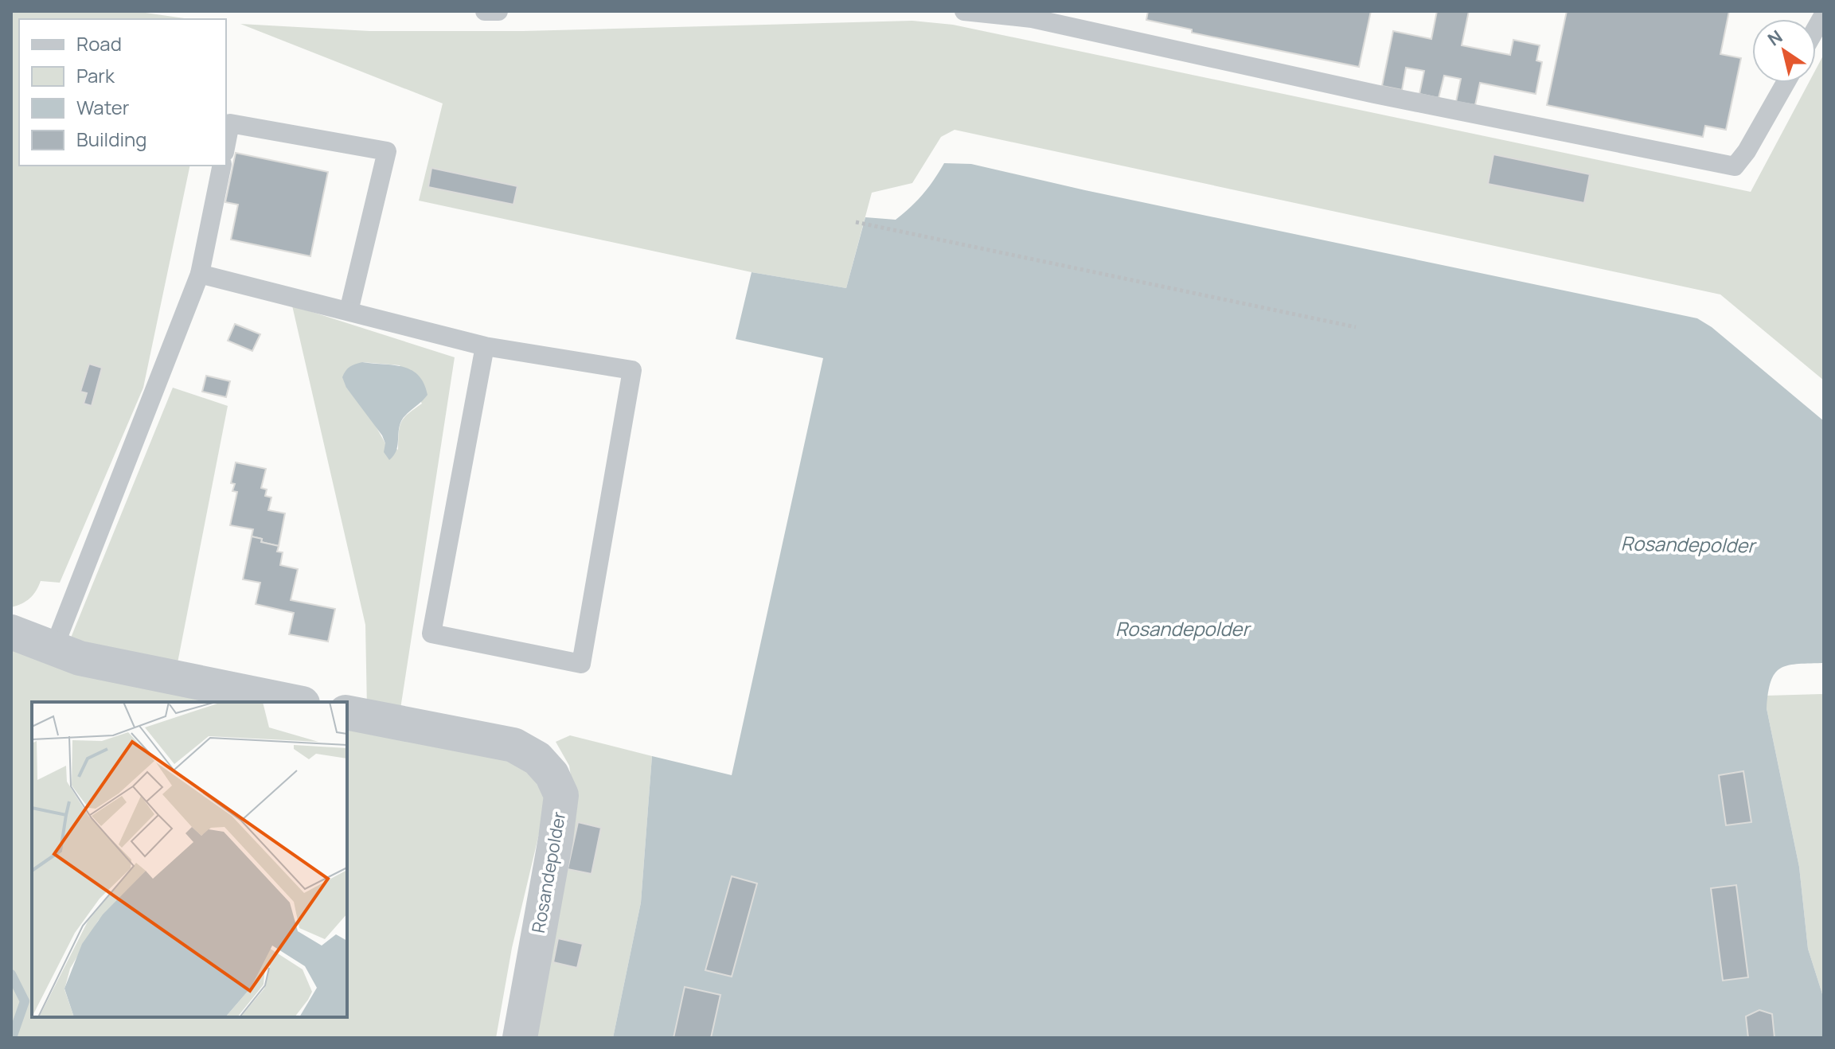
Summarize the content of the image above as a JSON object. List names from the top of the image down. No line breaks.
{"streets":{"street":["Rosandepolder"]},"water":["Rosandepolder"],"legend":["Road","Park","Water","Building"],"north":"top left"}
